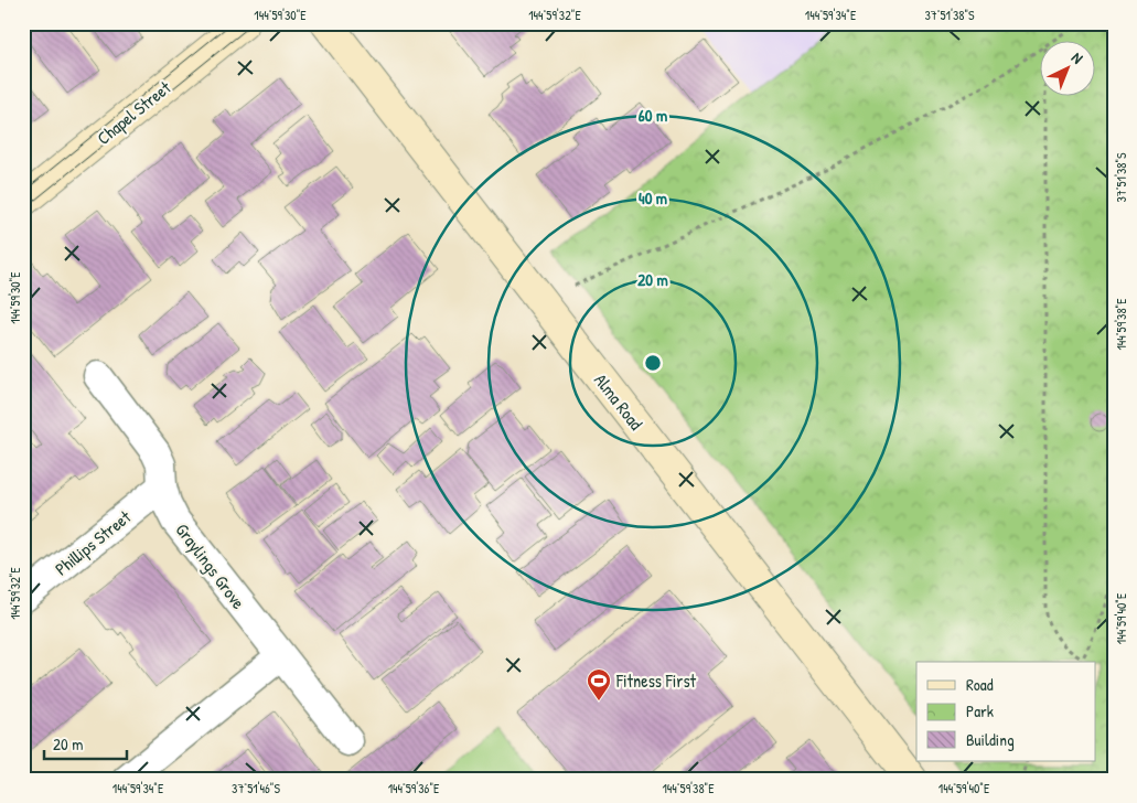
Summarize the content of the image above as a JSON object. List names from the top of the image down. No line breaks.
{"streets":{"street":["Chapel Street","Alma Road","Phillips Street","Graylings Grove"]},"crossings":[["Phillips Street","Graylings Grove"]],"places":{"sports":["Fitness First"]},"legend":["Road","Park","Building"],"scale_bar":"20 m","north":"top right","coordinates":["144°59'30\"E","144°59'32\"E","144°59'34\"E","37°51'38\"S","144°59'38\"E","144°59'40\"E","37°51'46\"S","144°59'36\"E"],"rings":["60 m","40 m","20 m"]}
